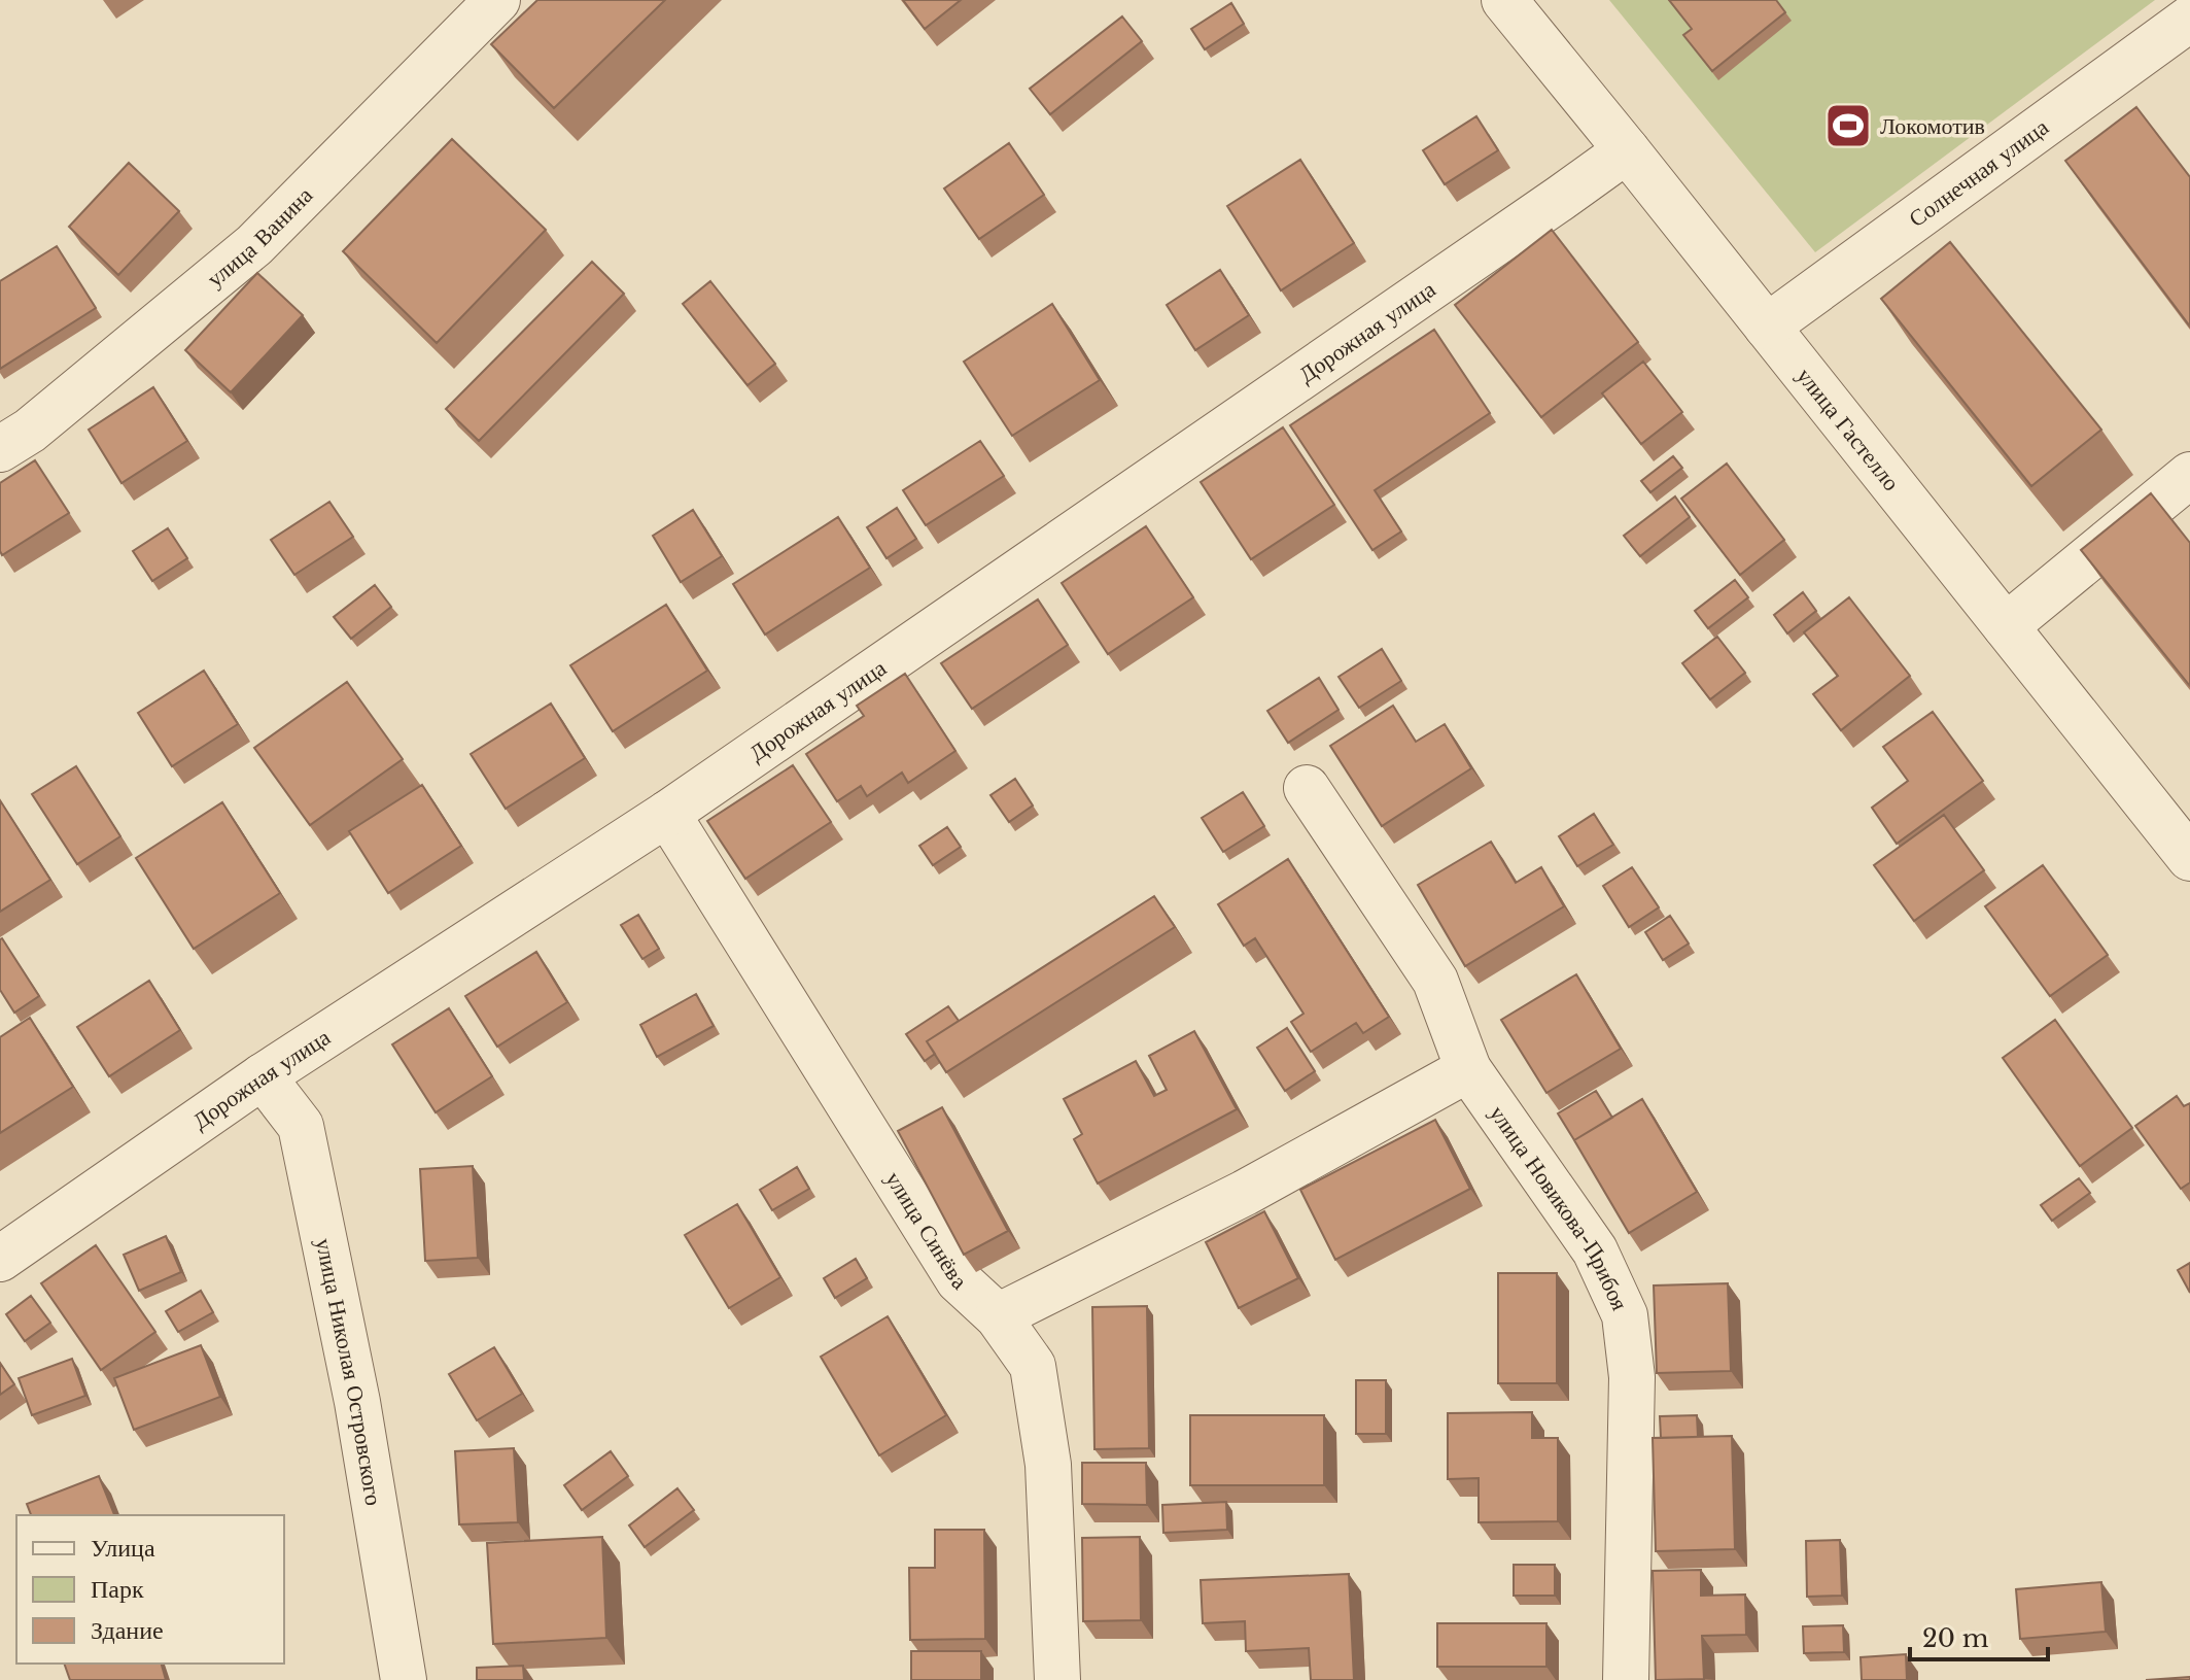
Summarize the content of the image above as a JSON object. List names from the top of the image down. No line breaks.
{"streets":{"street":["Солнечная улица","улица Ванина","Дорожная улица","улица Гастелло","улица Новикова-Прибоя","улица Синёва","улица Николая Островского"]},"crossings":[["Солнечная улица","улица Гастелло"],["Дорожная улица","улица Гастелло"],["Дорожная улица","улица Синёва"],["Дорожная улица","улица Николая Островского"]],"places":{"sports":["Локомотив"]},"legend":["Улица","Парк","Здание"],"scale_bar":"20 m"}
